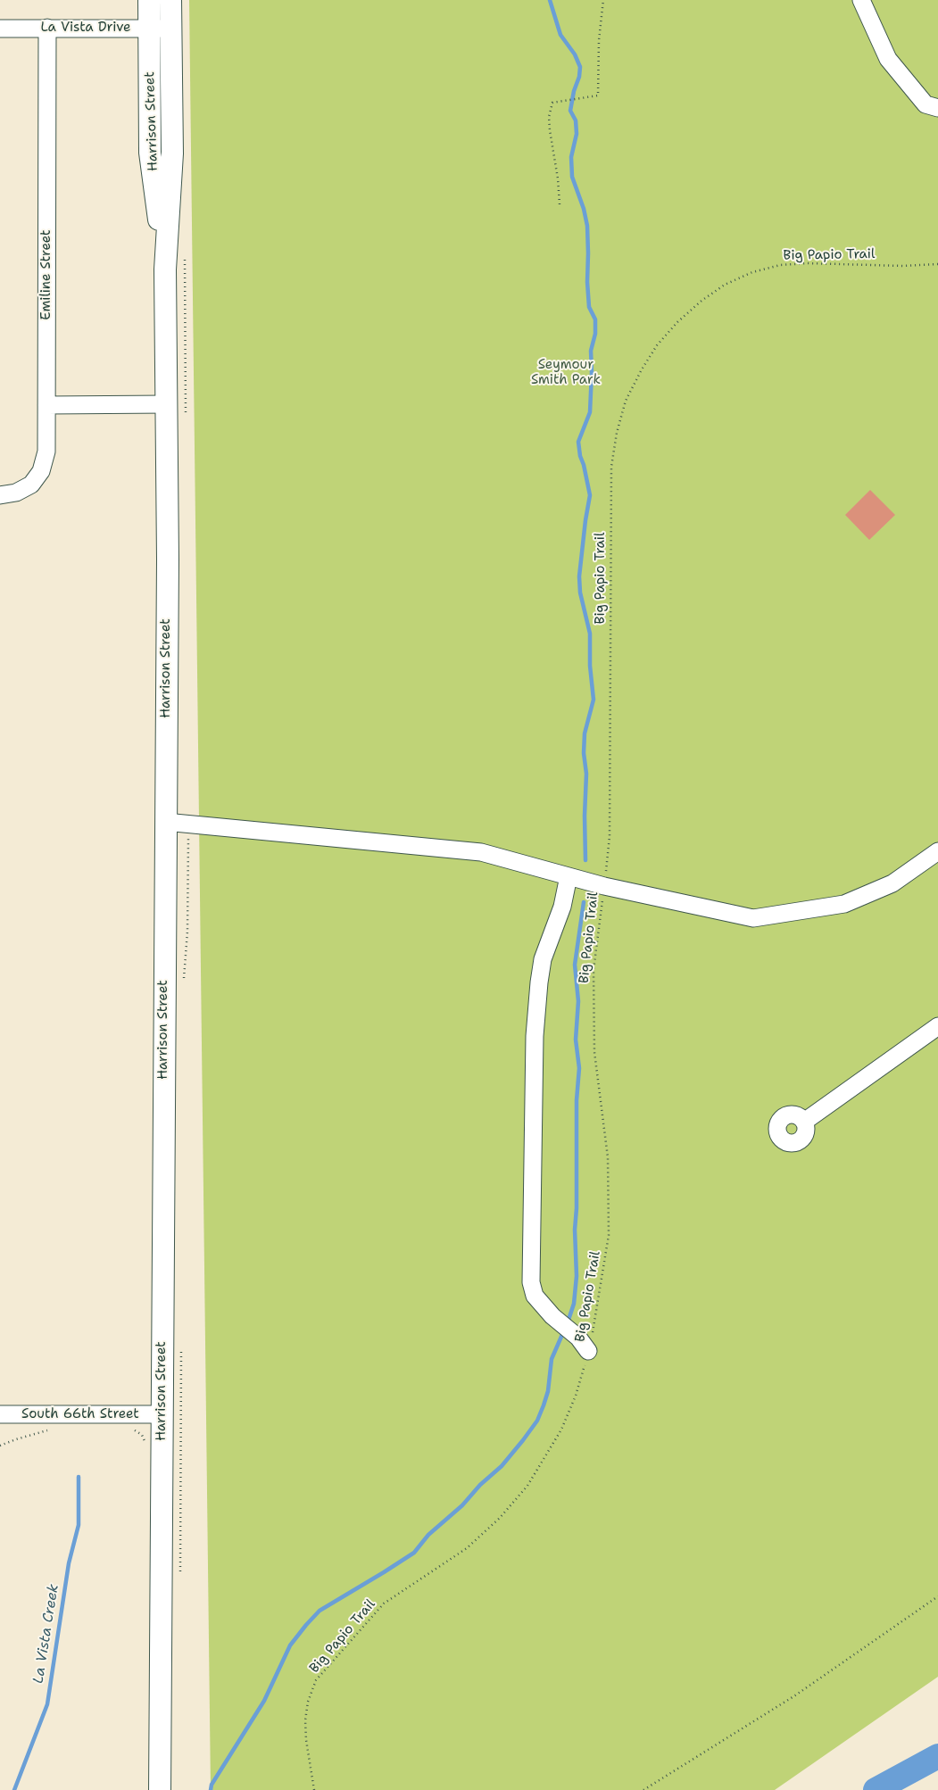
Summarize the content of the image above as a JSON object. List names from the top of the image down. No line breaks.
{"streets":{"main road":["Harrison Street"],"street":["La Vista Drive","Emiline Street","South 66th Street"],"path":["Big Papio Trail"]},"crossings":[["La Vista Drive","Harrison Street"],["La Vista Drive","Emiline Street"],["Harrison Street","South 66th Street"]],"water":["La Vista Creek"],"parks":["Seymour Smith Park"]}
